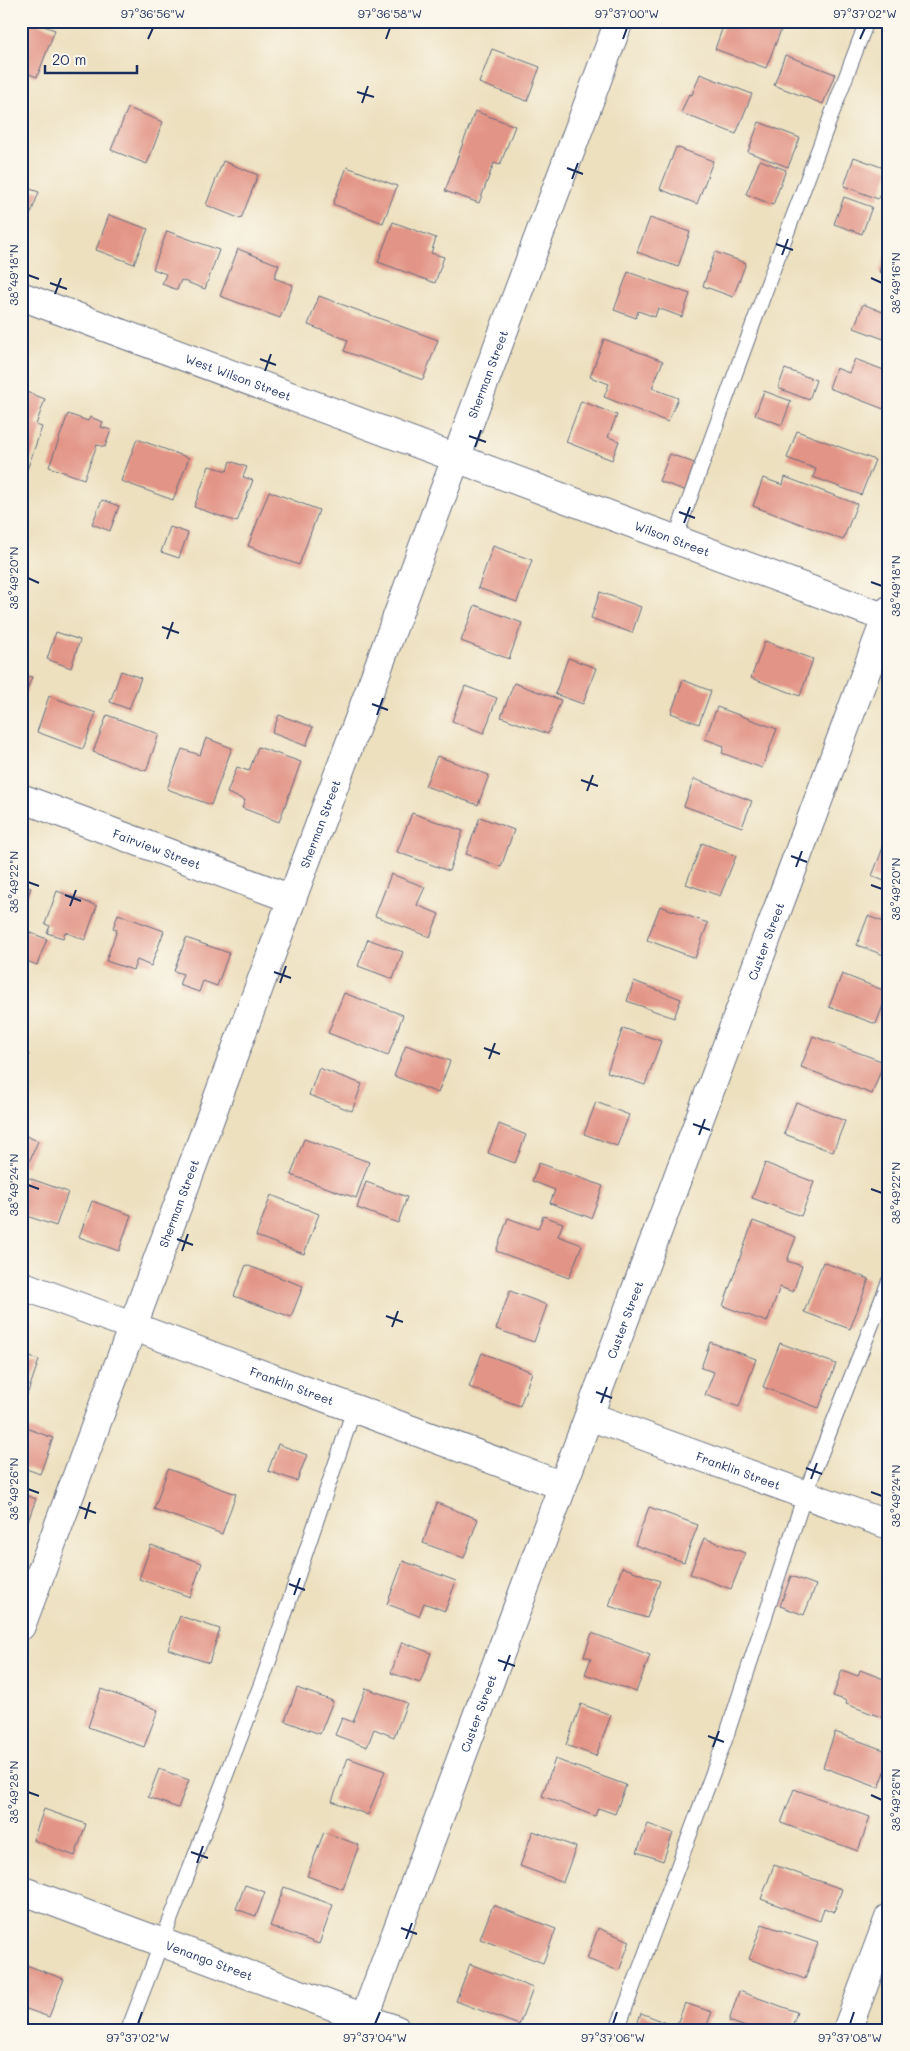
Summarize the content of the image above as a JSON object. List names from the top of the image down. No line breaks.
{"streets":{"street":["Sherman Street","West Wilson Street","Wilson Street","Fairview Street","Custer Street","Franklin Street","Venango Street"]},"crossings":[["Sherman Street","West Wilson Street"],["Sherman Street","Wilson Street"],["Sherman Street","Fairview Street"],["Sherman Street","Franklin Street"],["West Wilson Street","Wilson Street"],["Wilson Street","Custer Street"],["Custer Street","Franklin Street"],["Custer Street","Venango Street"]],"scale_bar":"20 m","coordinates":["97°36'56\"W","97°36'58\"W","97°37'00\"W","97°37'02\"W","38°49'18\"N","38°49'16\"N","38°49'20\"N","38°49'22\"N","38°49'24\"N","38°49'26\"N","38°49'28\"N","97°37'04\"W","97°37'06\"W","97°37'08\"W"]}
